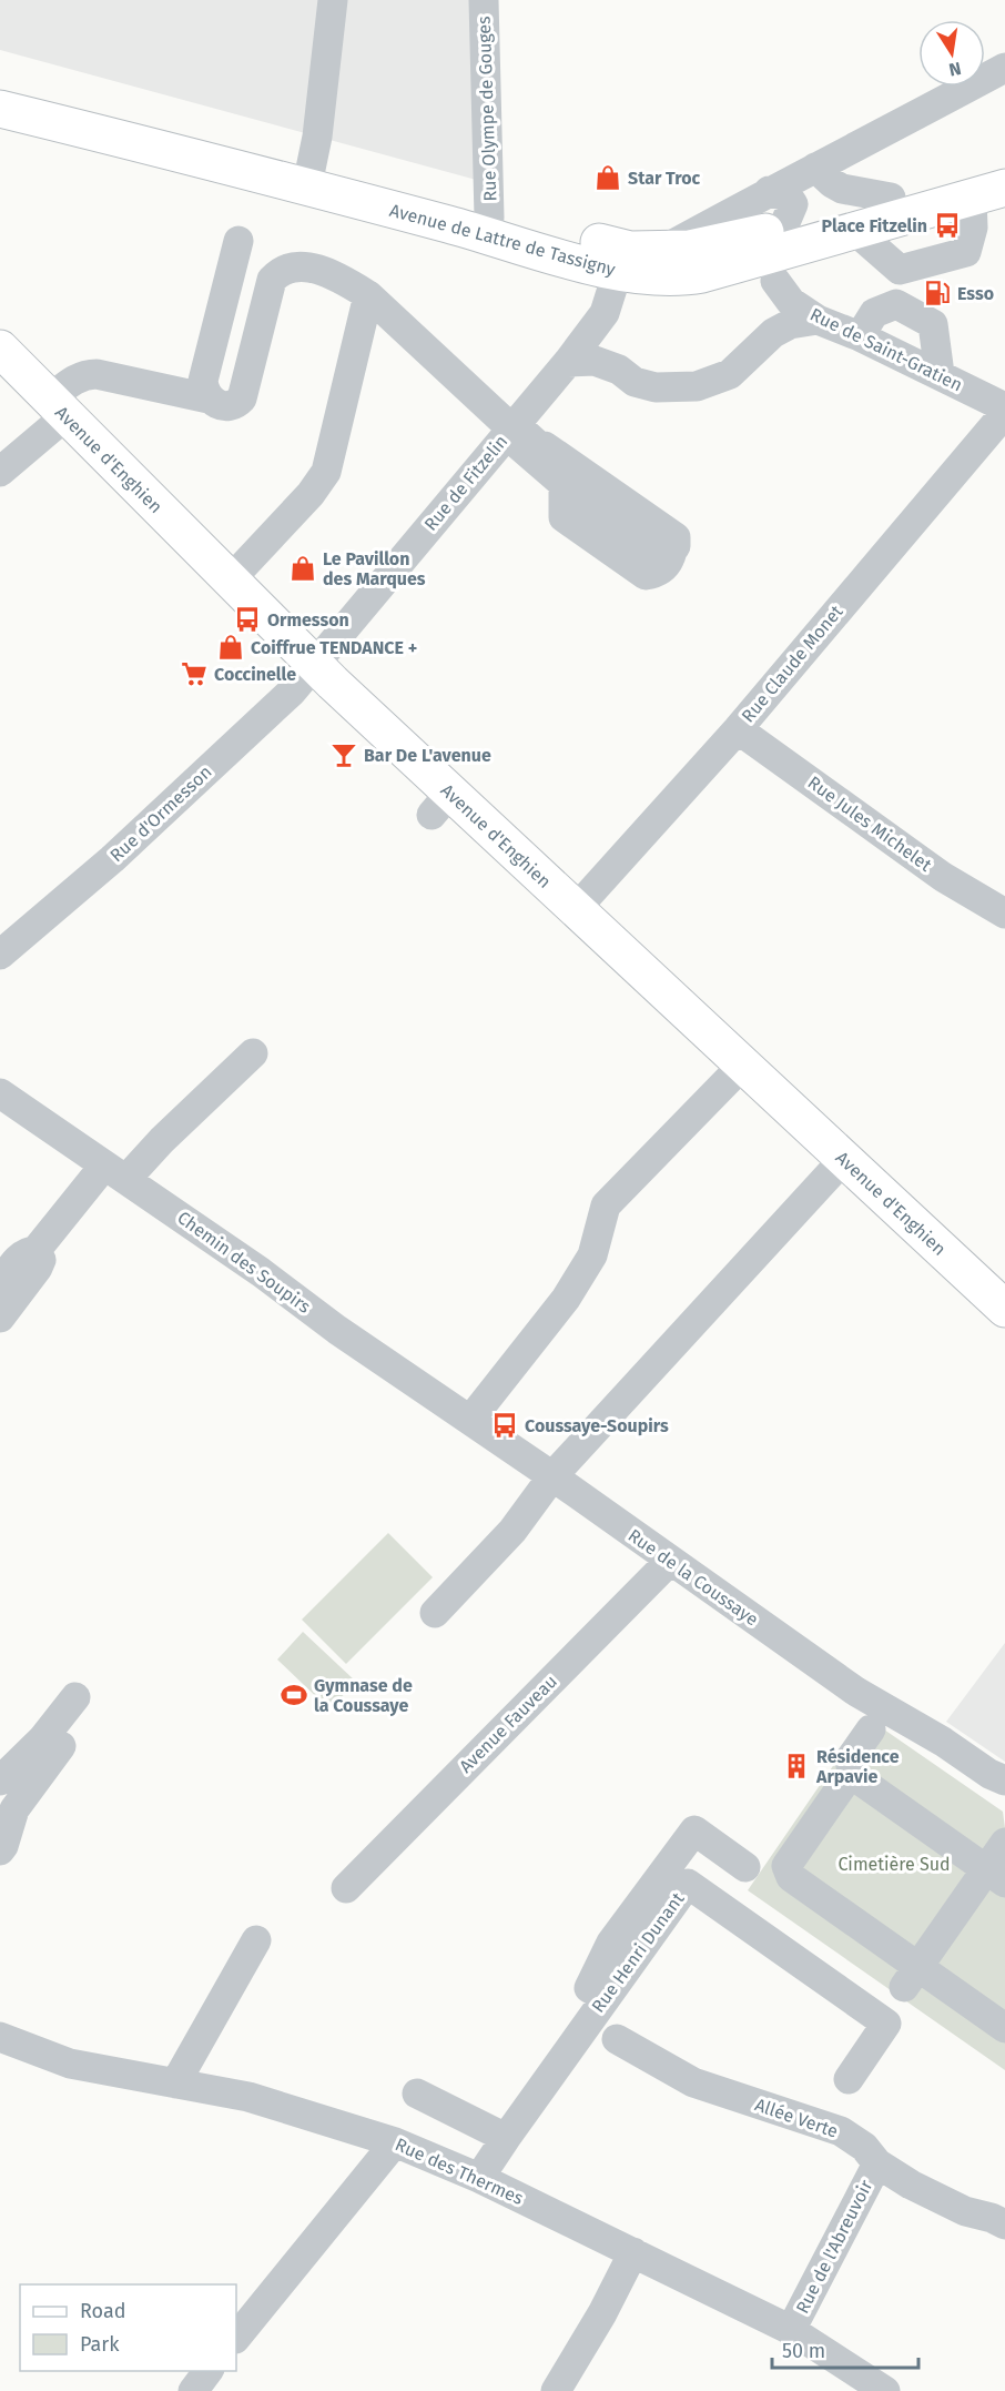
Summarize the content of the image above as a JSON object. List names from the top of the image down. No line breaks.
{"streets":{"main road":["Avenue de Lattre de Tassigny","Avenue d'Enghien"],"street":["Rue Olympe de Gouges","Rue de Saint-Gratien","Rue de Fitzelin","Rue Claude Monet","Rue d'Ormesson","Rue Jules Michelet","Chemin des Soupirs","Rue de la Coussaye","Avenue Fauveau","Rue Henri Dunant","Allée Verte","Rue des Thermes","Rue de l'Abreuvoir"]},"crossings":[["Rue Olympe de Gouges","Avenue de Lattre de Tassigny"],["Avenue de Lattre de Tassigny","Rue de Saint-Gratien"],["Avenue de Lattre de Tassigny","Rue de Fitzelin"],["Avenue d'Enghien","Rue de Fitzelin"],["Avenue d'Enghien","Rue Claude Monet"],["Avenue d'Enghien","Rue d'Ormesson"],["Rue de Fitzelin","Rue d'Ormesson"],["Rue Claude Monet","Rue Jules Michelet"],["Chemin des Soupirs","Rue de la Coussaye"],["Rue de la Coussaye","Avenue Fauveau"],["Rue Henri Dunant","Rue des Thermes"],["Allée Verte","Rue de l'Abreuvoir"],["Rue des Thermes","Rue de l'Abreuvoir"]],"parks":["Cimetière Sud"],"places":{"shop":["Star Troc","Le Pavillon des Marques","Coiffrue TENDANCE +"],"bus stop":["Place Fitzelin","Ormesson","Coussaye-Soupirs"],"fuel station":["Esso"],"supermarket":["Coccinelle"],"bar":["Bar De L'avenue"],"sports":["Gymnase de la Coussaye"],"building":["Résidence Arpavie"]},"legend":["Road","Park"],"scale_bar":"50 m","north":"bottom"}
